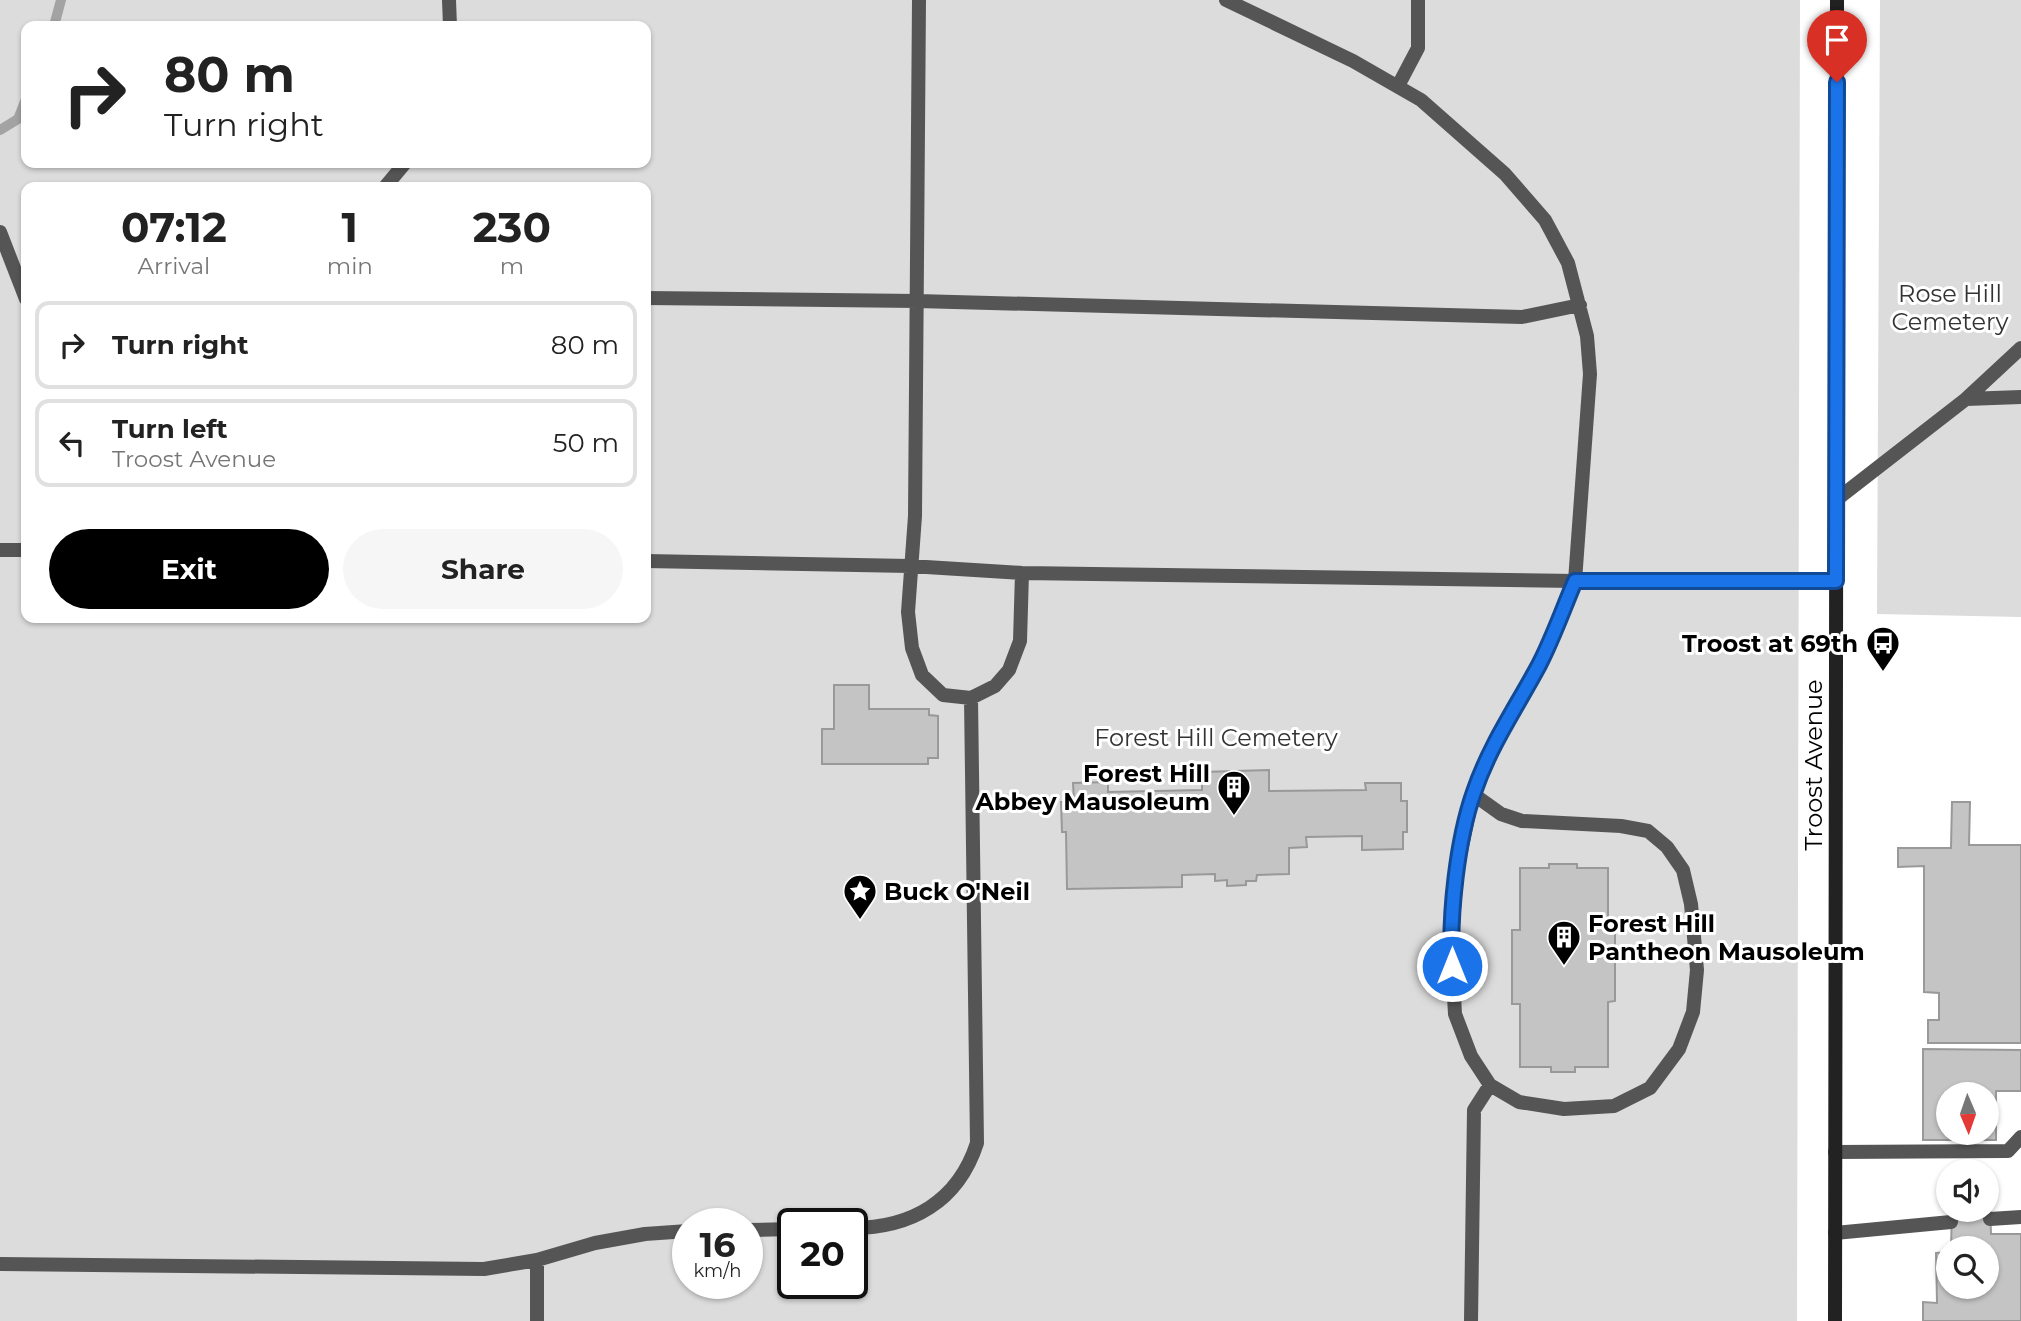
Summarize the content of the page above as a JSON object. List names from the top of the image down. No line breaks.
{"streets":{"main road":["Troost Avenue"]},"parks":["Rose Hill Cemetery","Forest Hill Cemetery"],"places":{"bus stop":["Troost at 69th"],"building":["Forest Hill Abbey Mausoleum","Forest Hill Pantheon Mausoleum"],"place":["Buck O'Neil"]},"north":"bottom","page":{"turn":["80 m","Turn right"],"eta":["07:12","Arrival","1","min","230","m"],"list":[{"name":"Turn right","value":"80 m"},{"name":"Turn left","note":"Troost Avenue","value":"50 m"}],"buttons":["Exit","Share"],"speed":"16 km/h","limit":"20"}}
